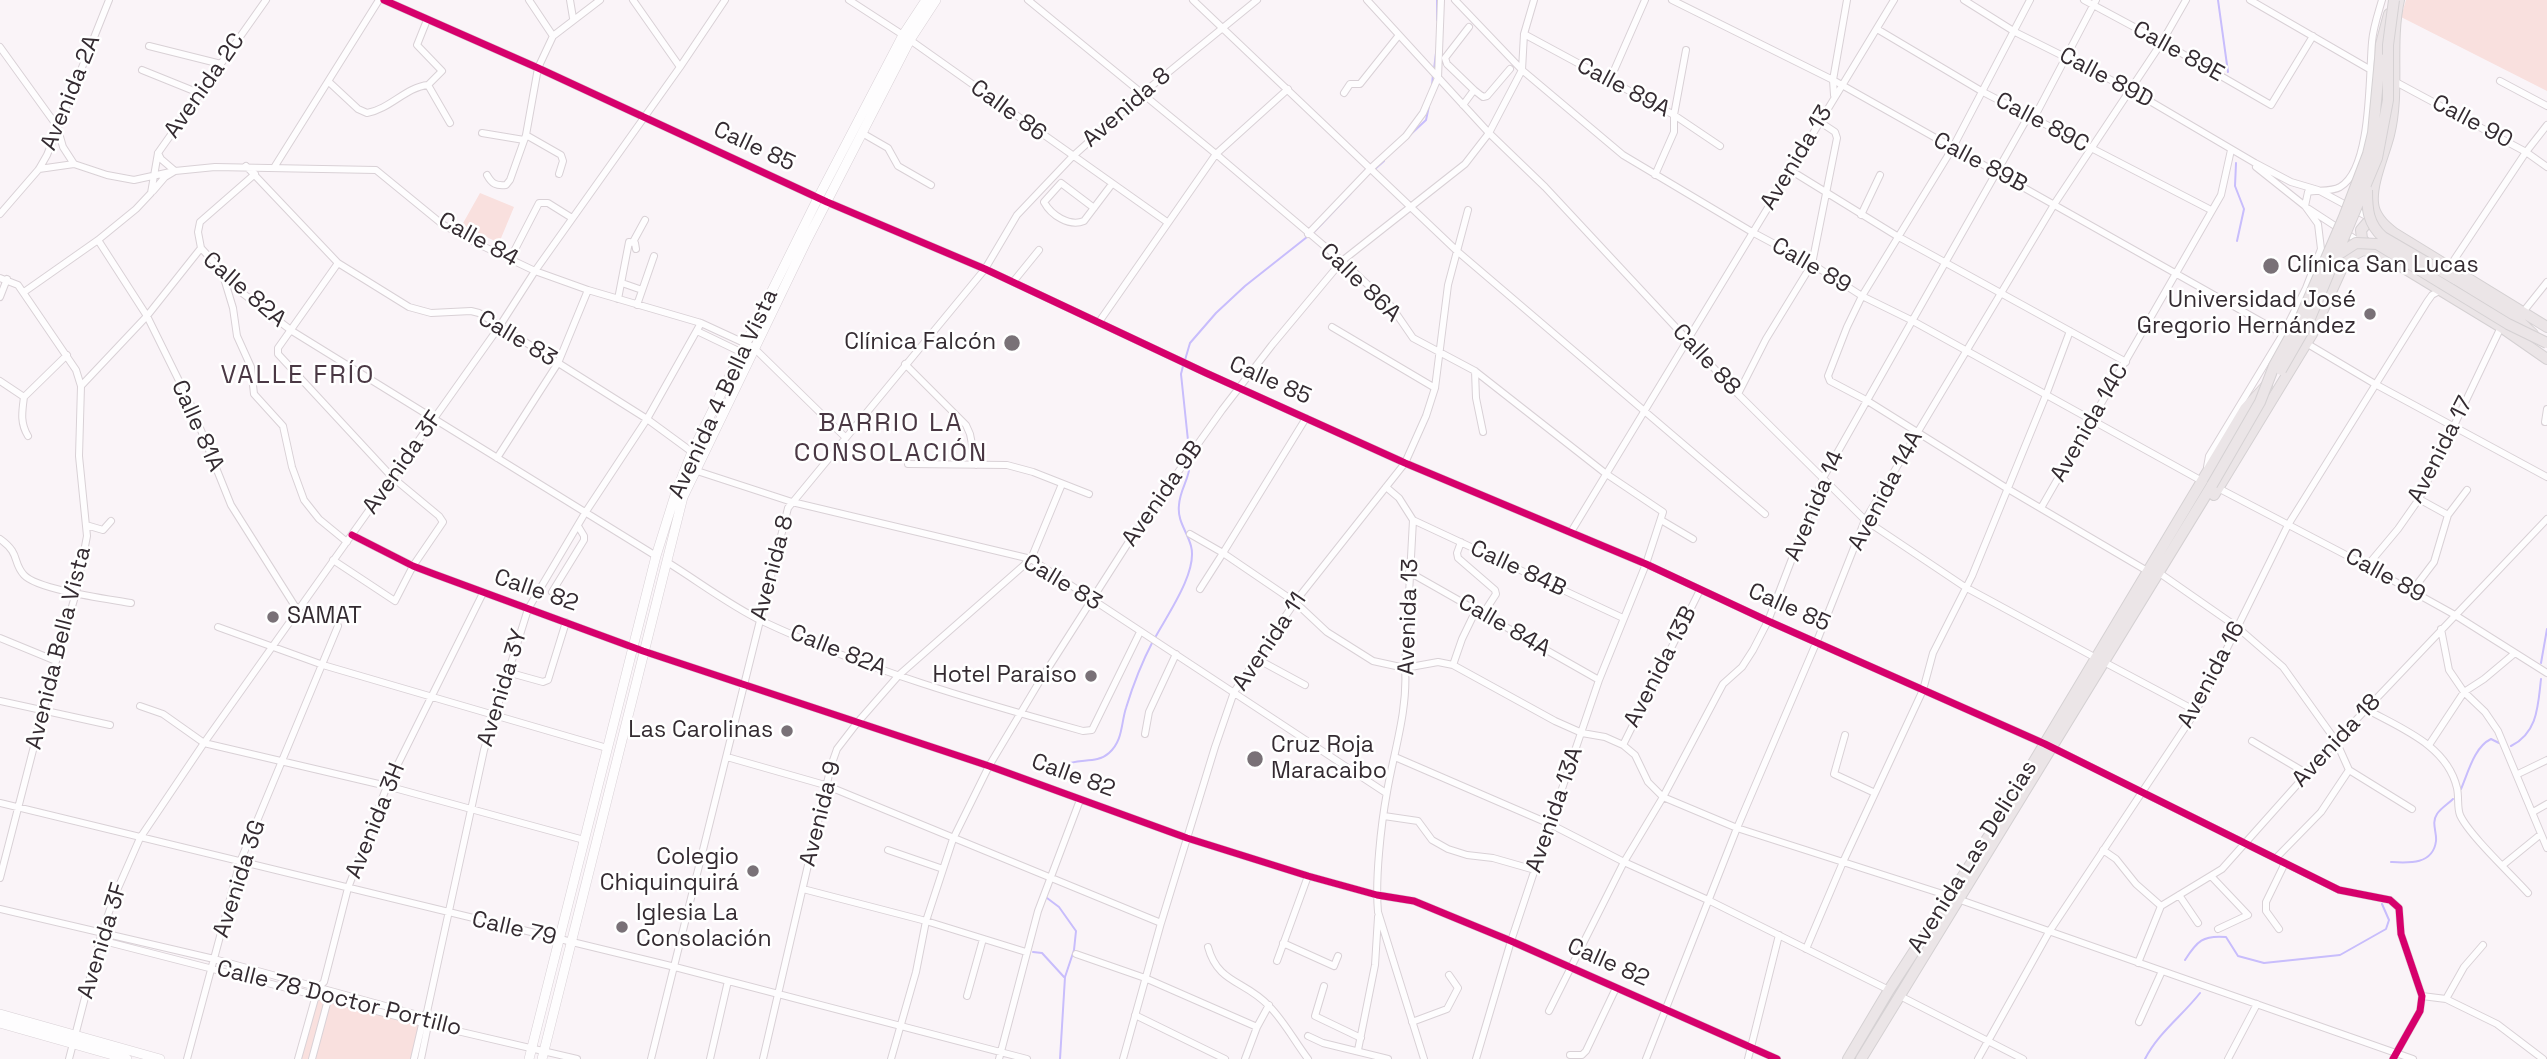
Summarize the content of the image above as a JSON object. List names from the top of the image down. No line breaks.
{"streets":{"main road":["Avenida Las Delicias"],"street":["Calle 89E","Calle 89D","Avenida 2C","Calle 89A","Avenida 2A","Avenida 8","Calle 86","Calle 90","Calle 89C","Calle 85","Avenida 13","Calle 89B","Calle 84","Calle 89","Calle 86A","Calle 82A","Calle 83","Calle 88","Avenida 4 Bella Vista","Avenida 14C","Calle 81A","Avenida 17","Avenida 3F","Avenida 14A","Avenida 9B","Avenida 14","Calle 84B","Calle 82","Calle 84A","Avenida 11","Avenida Bella Vista","Avenida 13B","Avenida 16","Avenida 3Y","Avenida 18","Avenida 13A","Avenida 9","Avenida 3H","Avenida 3G","Calle 79","Calle 78 Doctor Portillo"]},"crossings":[["Calle 89E","Avenida 14A"],["Calle 89E","Avenida 14"],["Calle 89D","Avenida 14C"],["Calle 89D","Avenida 14A"],["Calle 89D","Avenida 14"],["Avenida 2C","Calle 84"],["Calle 89A","Avenida 9B"],["Avenida 2A","Calle 84"],["Avenida 8","Calle 86"],["Avenida 8","Calle 85"],["Avenida 8","Calle 84"],["Avenida 8","Calle 86A"],["Avenida 8","Calle 82A"],["Avenida 8","Calle 83"],["Avenida 8","Calle 82"],["Avenida 8","Calle 79"],["Calle 86","Avenida 4 Bella Vista"],["Calle 89C","Avenida 13"],["Calle 89C","Avenida 14C"],["Calle 89C","Avenida 14A"],["Calle 89C","Avenida 14"],["Calle 85","Avenida 13"],["Calle 85","Avenida 4 Bella Vista"],["Calle 85","Avenida 3F"],["Calle 85","Avenida 14A"],["Calle 85","Avenida 9B"],["Calle 85","Avenida 14"],["Calle 85","Avenida 11"],["Calle 85","Avenida 13B"],["Calle 85","Avenida 16"],["Calle 85","Avenida 18"],["Calle 85","Avenida 13A"],["Avenida 13","Calle 89B"],["Avenida 13","Calle 89"],["Avenida 13","Calle 86A"],["Avenida 13","Calle 83"],["Avenida 13","Calle 88"],["Avenida 13","Calle 84B"],["Avenida 13","Calle 82"],["Avenida 13","Calle 84A"],["Calle 89B","Avenida 14C"],["Calle 89B","Avenida 14A"],["Calle 89B","Avenida 14"],["Calle 84","Calle 83"],["Calle 84","Avenida 4 Bella Vista"],["Calle 84","Avenida 3F"],["Calle 84","Avenida 3Y"],["Calle 89","Avenida 14C"],["Calle 89","Avenida 17"],["Calle 89","Avenida 14A"],["Calle 89","Avenida 9B"],["Calle 89","Avenida 14"],["Calle 89","Avenida 16"],["Calle 89","Avenida 18"],["Calle 86A","Avenida 9B"],["Calle 86A","Avenida 11"],["Calle 82A","Calle 83"],["Calle 82A","Avenida 4 Bella Vista"],["Calle 82A","Calle 81A"],["Calle 82A","Avenida 3F"],["Calle 82A","Avenida 9B"],["Calle 82A","Avenida Bella Vista"],["Calle 82A","Avenida 3Y"],["Calle 82A","Avenida 9"],["Calle 83","Avenida 4 Bella Vista"],["Calle 83","Avenida 3F"],["Calle 83","Avenida 9B"],["Calle 83","Avenida 11"],["Calle 83","Avenida 3Y"],["Calle 83","Avenida 9"],["Calle 88","Avenida 14A"],["Calle 88","Avenida 9B"],["Calle 88","Avenida 14"],["Calle 88","Avenida 16"],["Avenida 4 Bella Vista","Calle 82"],["Avenida 4 Bella Vista","Calle 79"],["Avenida 4 Bella Vista","Calle 78 Doctor Portillo"],["Calle 81A","Avenida 3F"],["Avenida 3F","Calle 82"],["Avenida 3F","Calle 79"],["Avenida 3F","Calle 78 Doctor Portillo"],["Avenida 14A","Calle 82"],["Avenida 9B","Calle 82"],["Avenida 9B","Calle 79"],["Avenida 14","Calle 82"],["Calle 84B","Avenida 13A"],["Calle 82","Avenida 11"],["Calle 82","Avenida 3Y"],["Calle 82","Avenida 13A"],["Calle 82","Avenida 9"],["Calle 82","Avenida 3H"],["Calle 84A","Avenida 13A"],["Avenida Bella Vista","Calle 79"],["Avenida 3Y","Calle 79"],["Avenida 3Y","Calle 78 Doctor Portillo"],["Avenida 9","Calle 79"],["Avenida 3H","Calle 79"],["Avenida 3G","Calle 79"],["Avenida 3G","Calle 78 Doctor Portillo"]],"districts":["VALLE FRÍO","BARRIO LA CONSOLACIÓN"],"places":["Clínica San Lucas","Universidad José Gregorio Hernández","Clínica Falcón","SAMAT","Hotel Paraiso","Las Carolinas","Cruz Roja Maracaibo","Colegio Chiquinquirá","Iglesia La Consolación"]}
